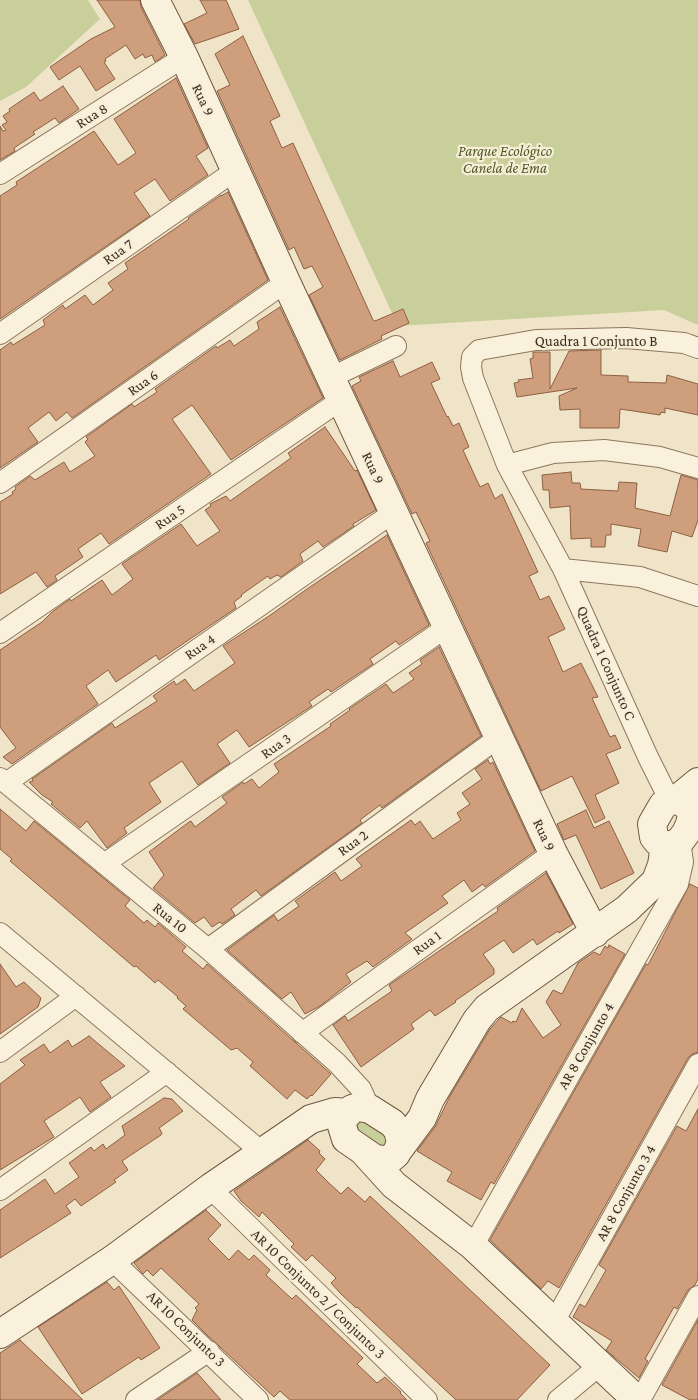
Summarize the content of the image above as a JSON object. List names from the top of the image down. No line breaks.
{"streets":{"street":["Rua 9","Rua 8","Rua 7","Quadra 1 Conjunto B","Rua 6","Rua 5","Rua 4","Quadra 1 Conjunto C","Rua 3","Rua 2","Rua 10","Rua 1","AR 8 Conjunto 4","AR 8 Conjunto 3 4","AR 10 Conjunto 2 / Conjunto 3","AR 10 Conjunto 3"]},"crossings":[["Rua 9","Rua 8"],["Rua 9","Rua 7"],["Rua 9","Rua 6"],["Rua 9","Rua 5"],["Rua 9","Rua 4"],["Rua 9","Rua 3"],["Rua 9","Rua 2"],["Rua 9","Rua 1"],["Quadra 1 Conjunto B","Quadra 1 Conjunto C"],["Rua 4","Rua 10"],["Quadra 1 Conjunto C","AR 8 Conjunto 4"],["Rua 3","Rua 10"],["Rua 2","Rua 10"],["Rua 10","Rua 1"]],"parks":["Parque Ecológico Canela de Ema"]}
